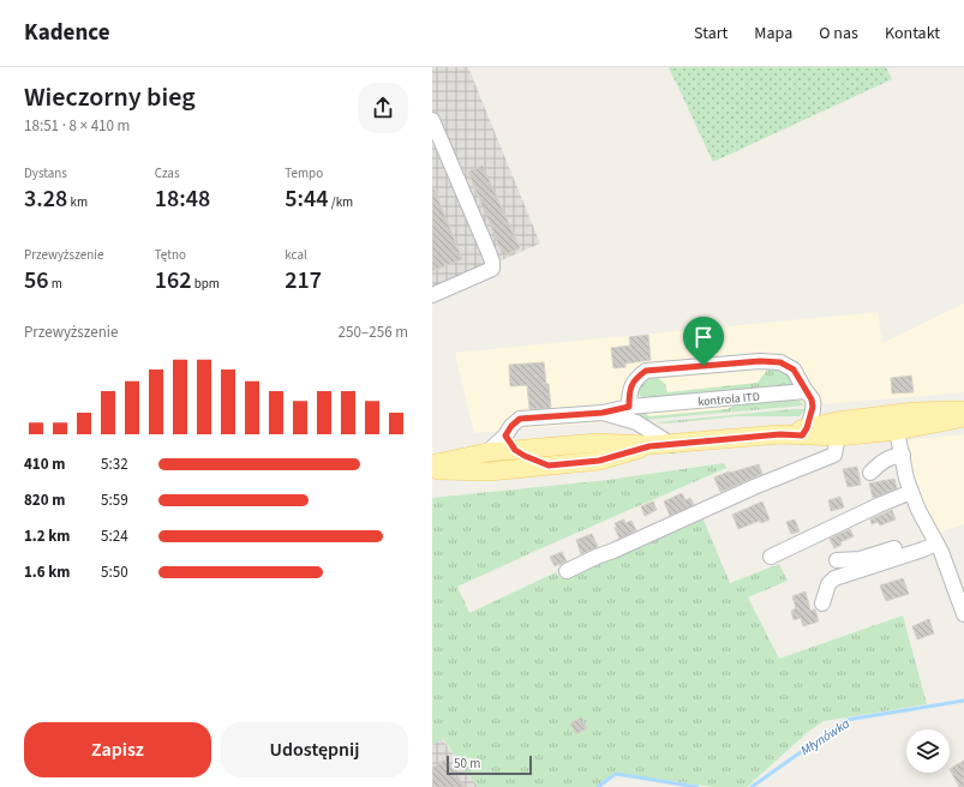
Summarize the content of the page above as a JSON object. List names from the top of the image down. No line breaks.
{"streets":{"street":["kontrola ITD"]},"water":["Młynówka"],"scale_bar":"50 m","page":{"header":"Kadence","nav":["Start","Mapa","O nas","Kontakt"],"heading":["Wieczorny bieg","18:51 · 8 × 410 m"],"stats":[["Dystans","3.28 km"],["Czas","18:48"],["Tempo","5:44 /km"],["Przewyższenie","56 m"],["Tętno","162 bpm"],["kcal","217"]],"chart":["Przewyższenie","250–256 m"],"list":[{"name":"410 m","note":"5:32"},{"name":"820 m","note":"5:59"},{"name":"1.2 km","note":"5:24"},{"name":"1.6 km","note":"5:50"}],"buttons":["Zapisz","Udostępnij"],"scale":"50 m"}}
